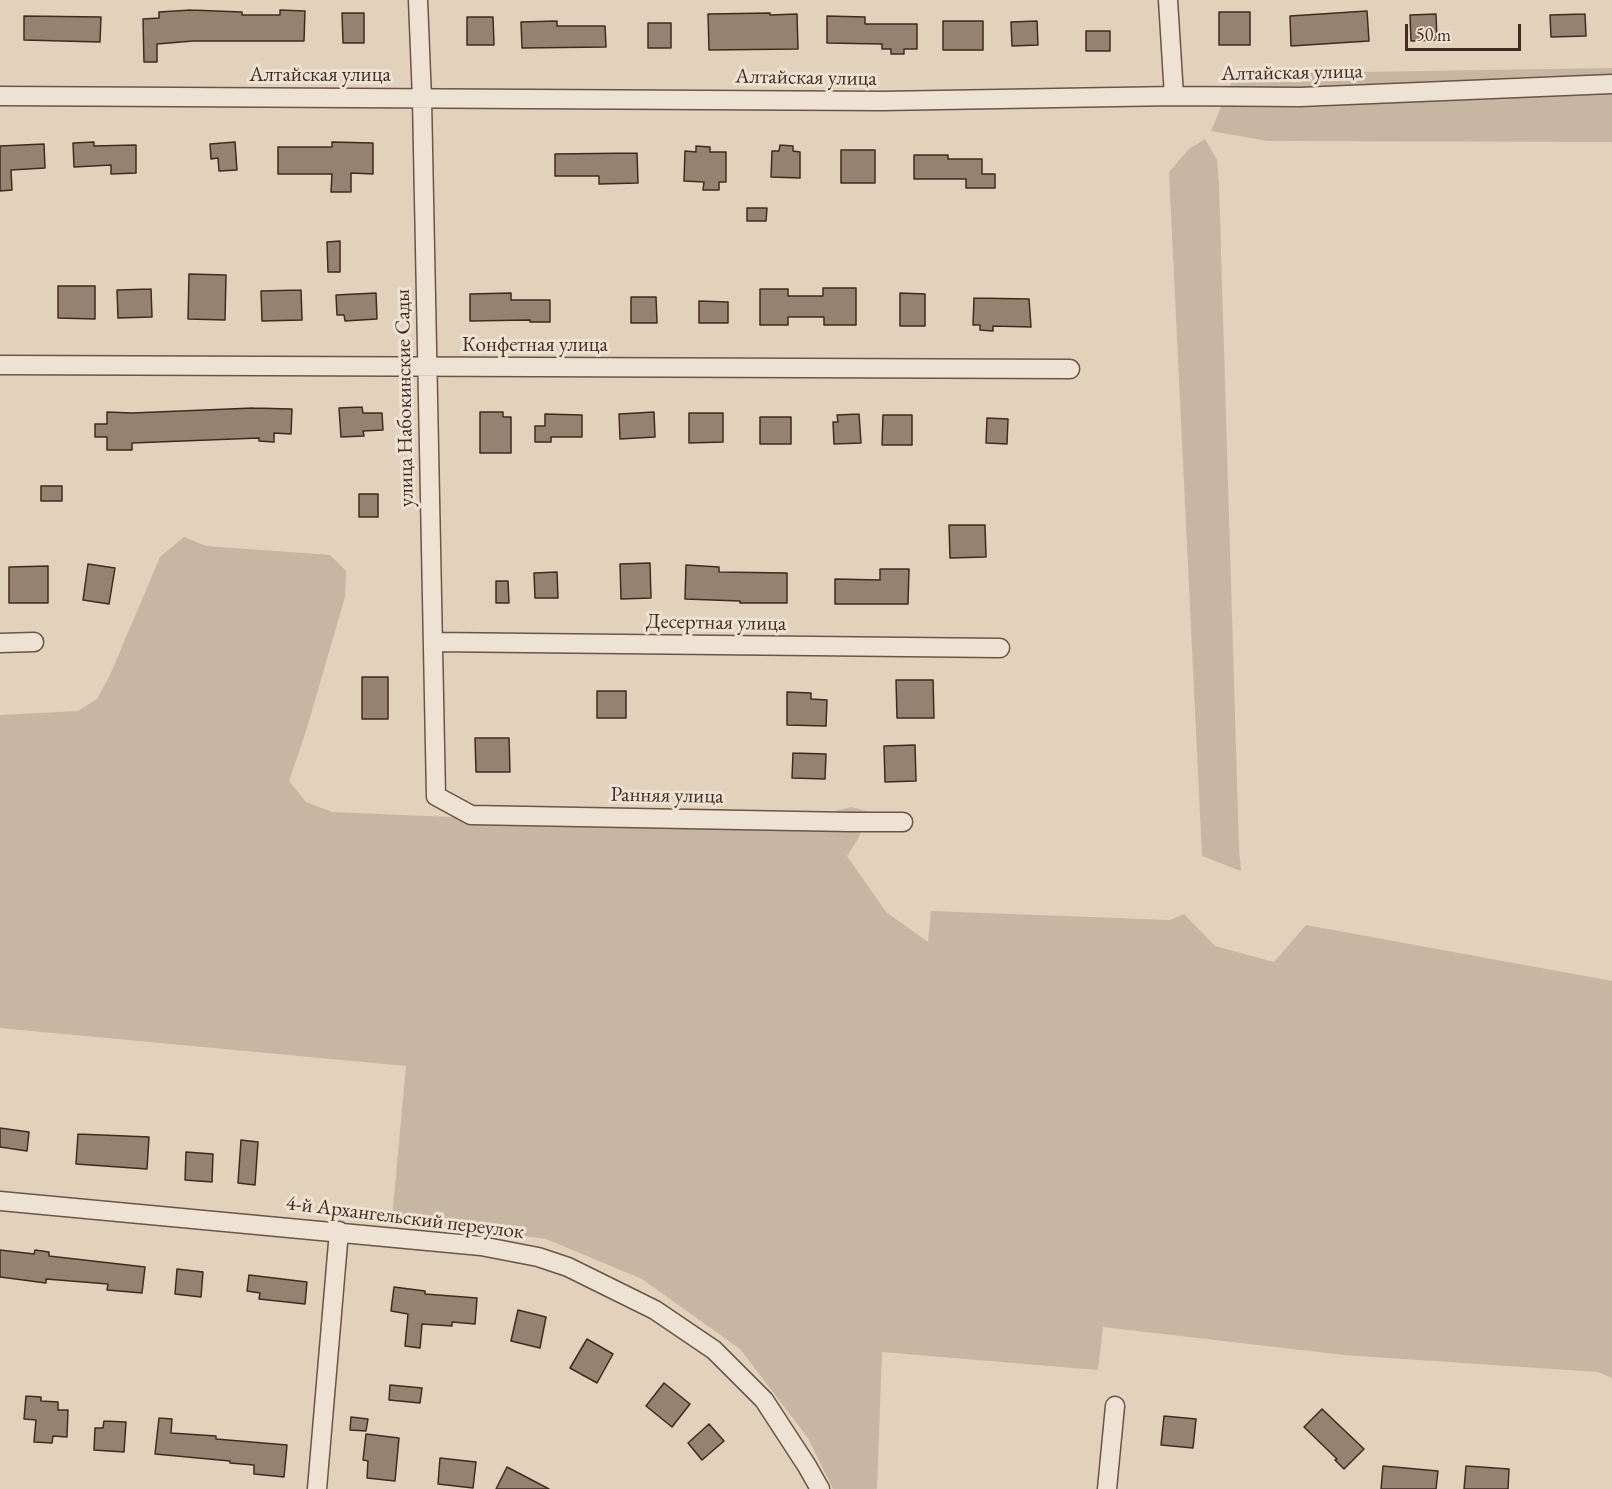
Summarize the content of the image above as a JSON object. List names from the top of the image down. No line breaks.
{"streets":{"street":["Алтайская улица","Конфетная улица","улица Набокинские Сады","Десертная улица","Ранняя улица","4-й Архангельский переулок"]},"crossings":[["Алтайская улица","улица Набокинские Сады"],["Конфетная улица","улица Набокинские Сады"],["улица Набокинские Сады","Десертная улица"],["улица Набокинские Сады","Ранняя улица"]],"scale_bar":"50 m"}
